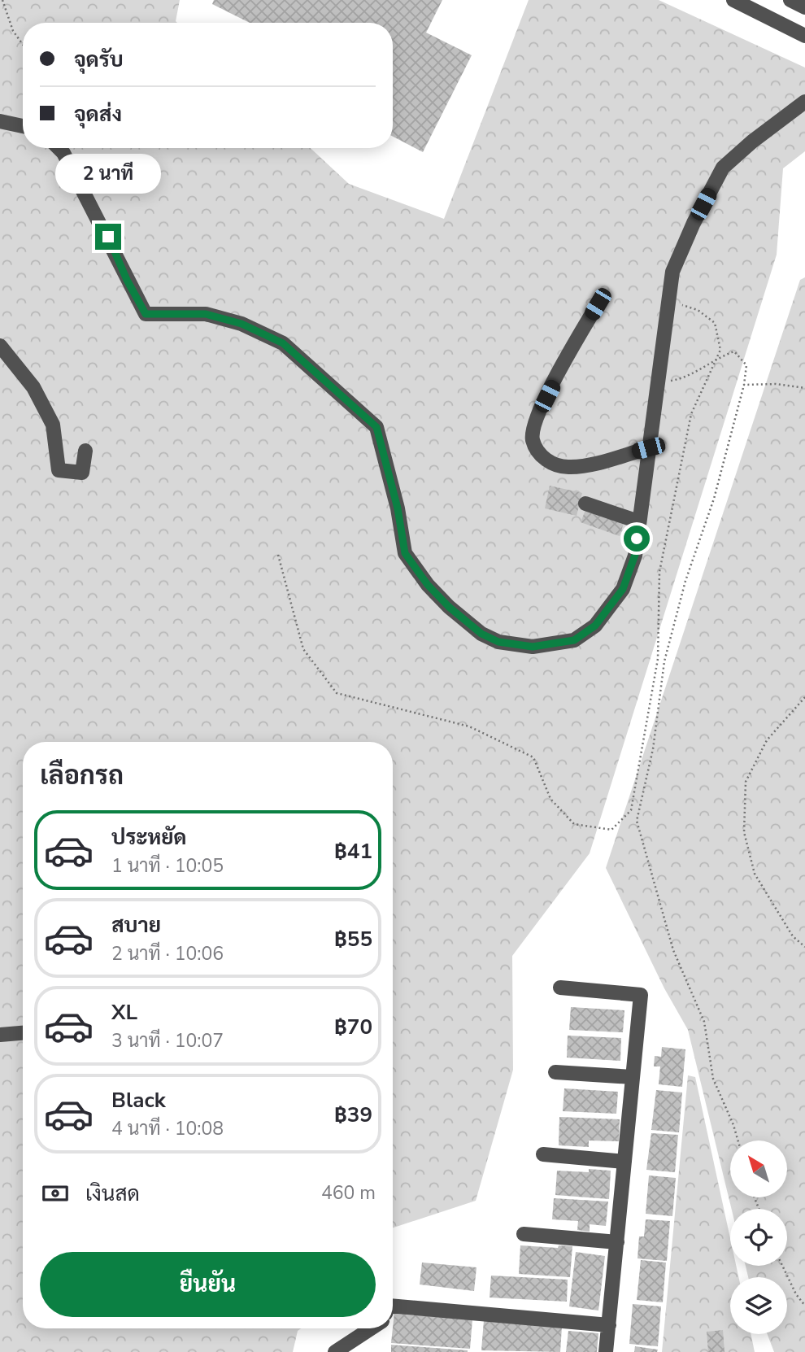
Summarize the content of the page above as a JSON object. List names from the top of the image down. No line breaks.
{"north":"top left","page":{"banner":["จุดรับ","จุดส่ง"],"bubble":"2 นาที","heading":"เลือกรถ","list":[{"name":"ประหยัด","note":"1 นาที · 10:05","value":"฿41"},{"name":"สบาย","note":"2 นาที · 10:06","value":"฿55"},{"name":"XL","note":"3 นาที · 10:07","value":"฿70"},{"name":"Black","note":"4 นาที · 10:08","value":"฿39"}],"pay":["เงินสด","460 m"],"buttons":"ยืนยัน"}}
